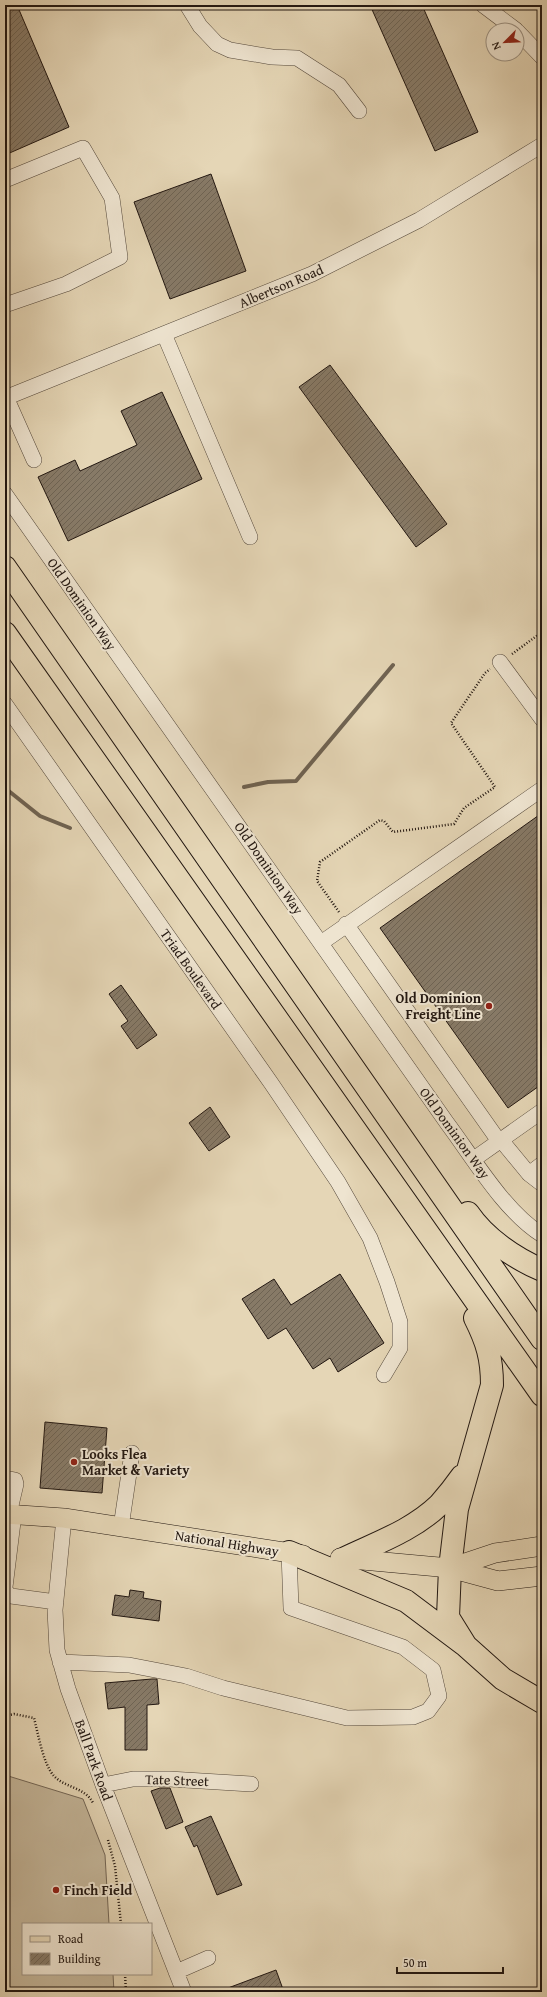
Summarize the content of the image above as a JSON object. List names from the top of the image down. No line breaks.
{"streets":{"main road":["National Highway"],"street":["Albertson Road","Old Dominion Way","Triad Boulevard","Ball Park Road","Tate Street"]},"crossings":[["National Highway","Ball Park Road"],["Ball Park Road","Tate Street"]],"places":["Old Dominion Freight Line","Looks Flea Market & Variety","Finch Field"],"legend":["Road","Building"],"scale_bar":"50 m","north":"bottom left"}
